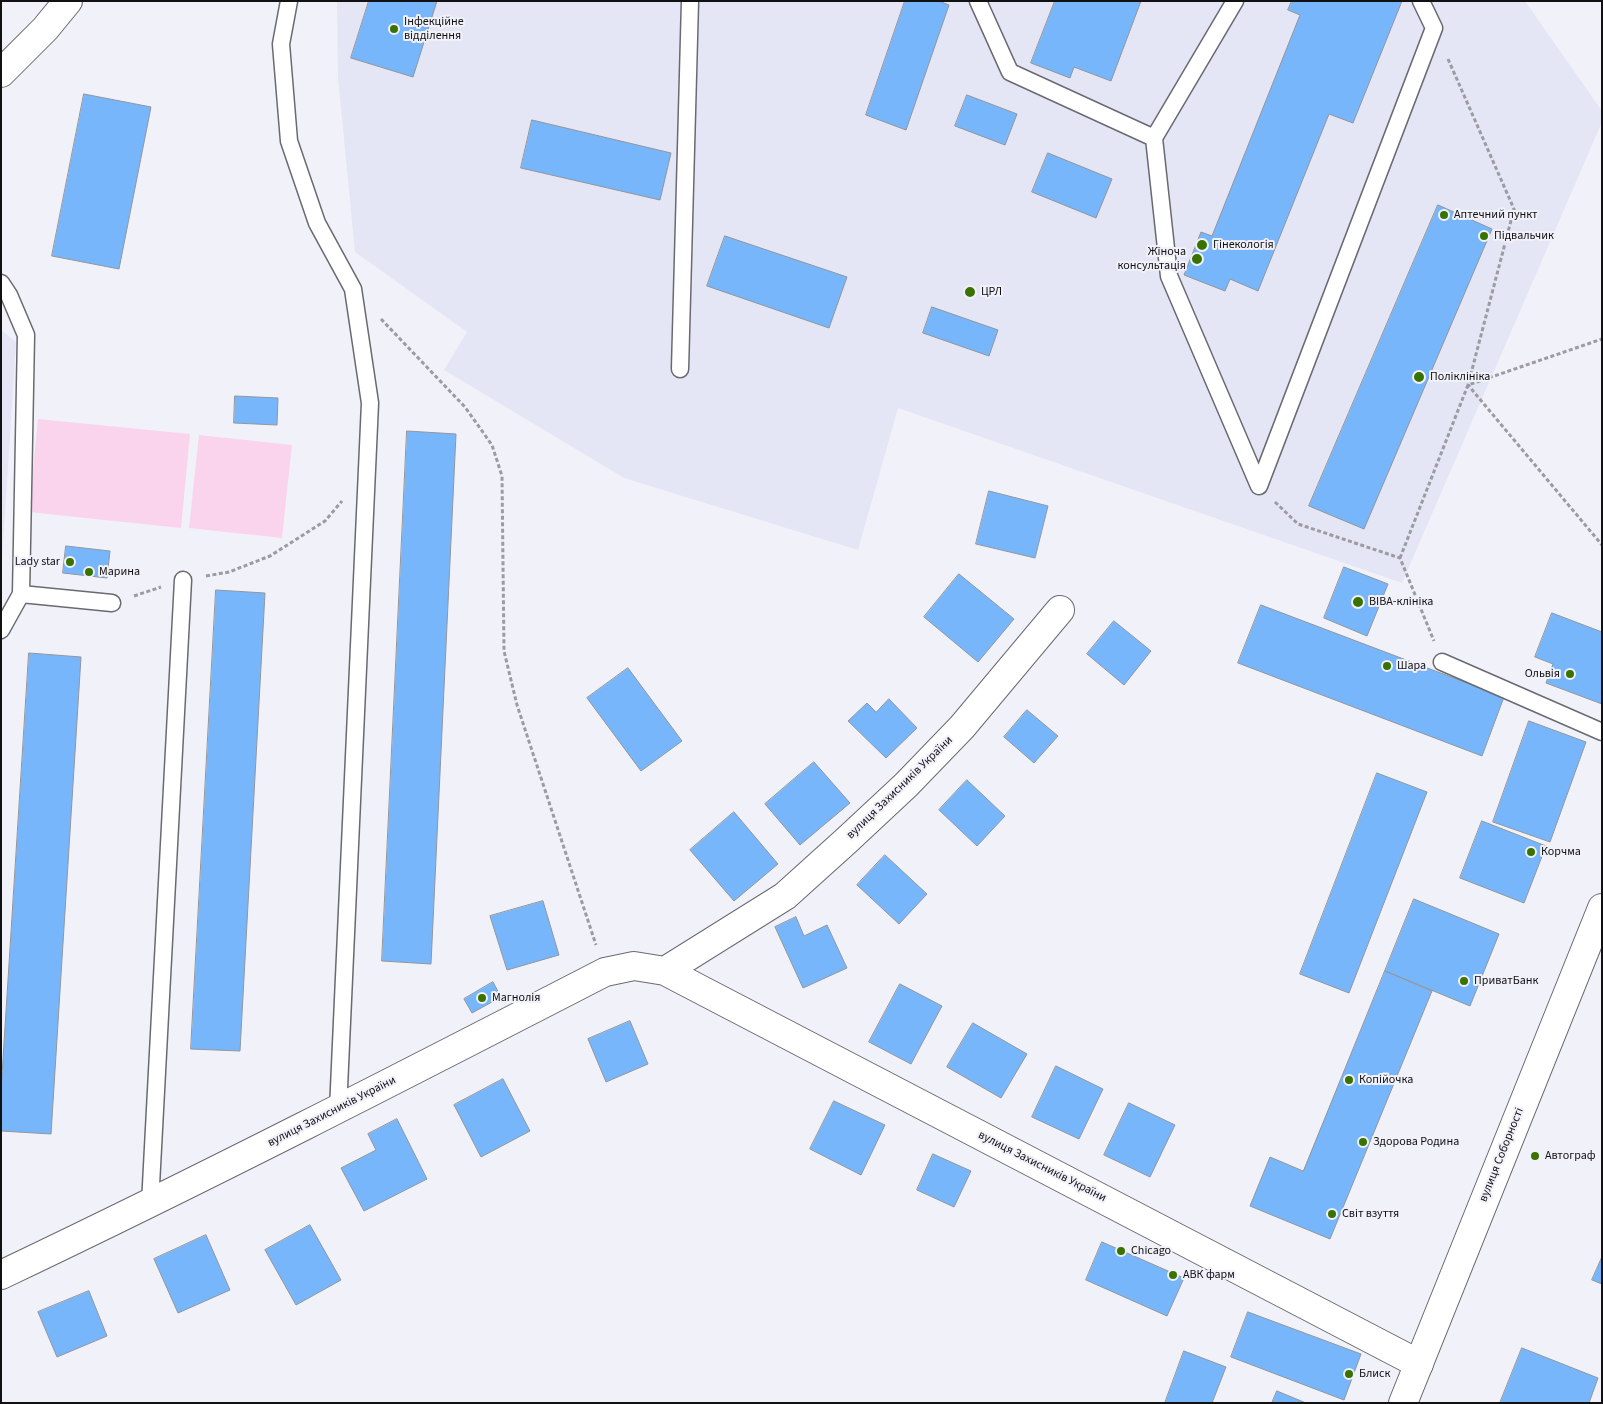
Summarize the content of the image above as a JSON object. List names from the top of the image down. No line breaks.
{"streets":{"street":["вулиця Захисників України","вулиця Соборності"]},"crossings":[["вулиця Захисників України","вулиця Соборності"]],"places":["Інфекційне відділення","Аптечний пункт","Підвальчик","Гінекологія","Жіноча консультація","ЦРЛ","Поліклініка","Lady star","Марина","ВІВА-клініка","Шара","Ольвія","Корчма","ПриватБанк","Магнолія","Копійочка","Здорова Родина","Автограф","Світ взуття","Chicago","АВК фарм","Блиск"]}
